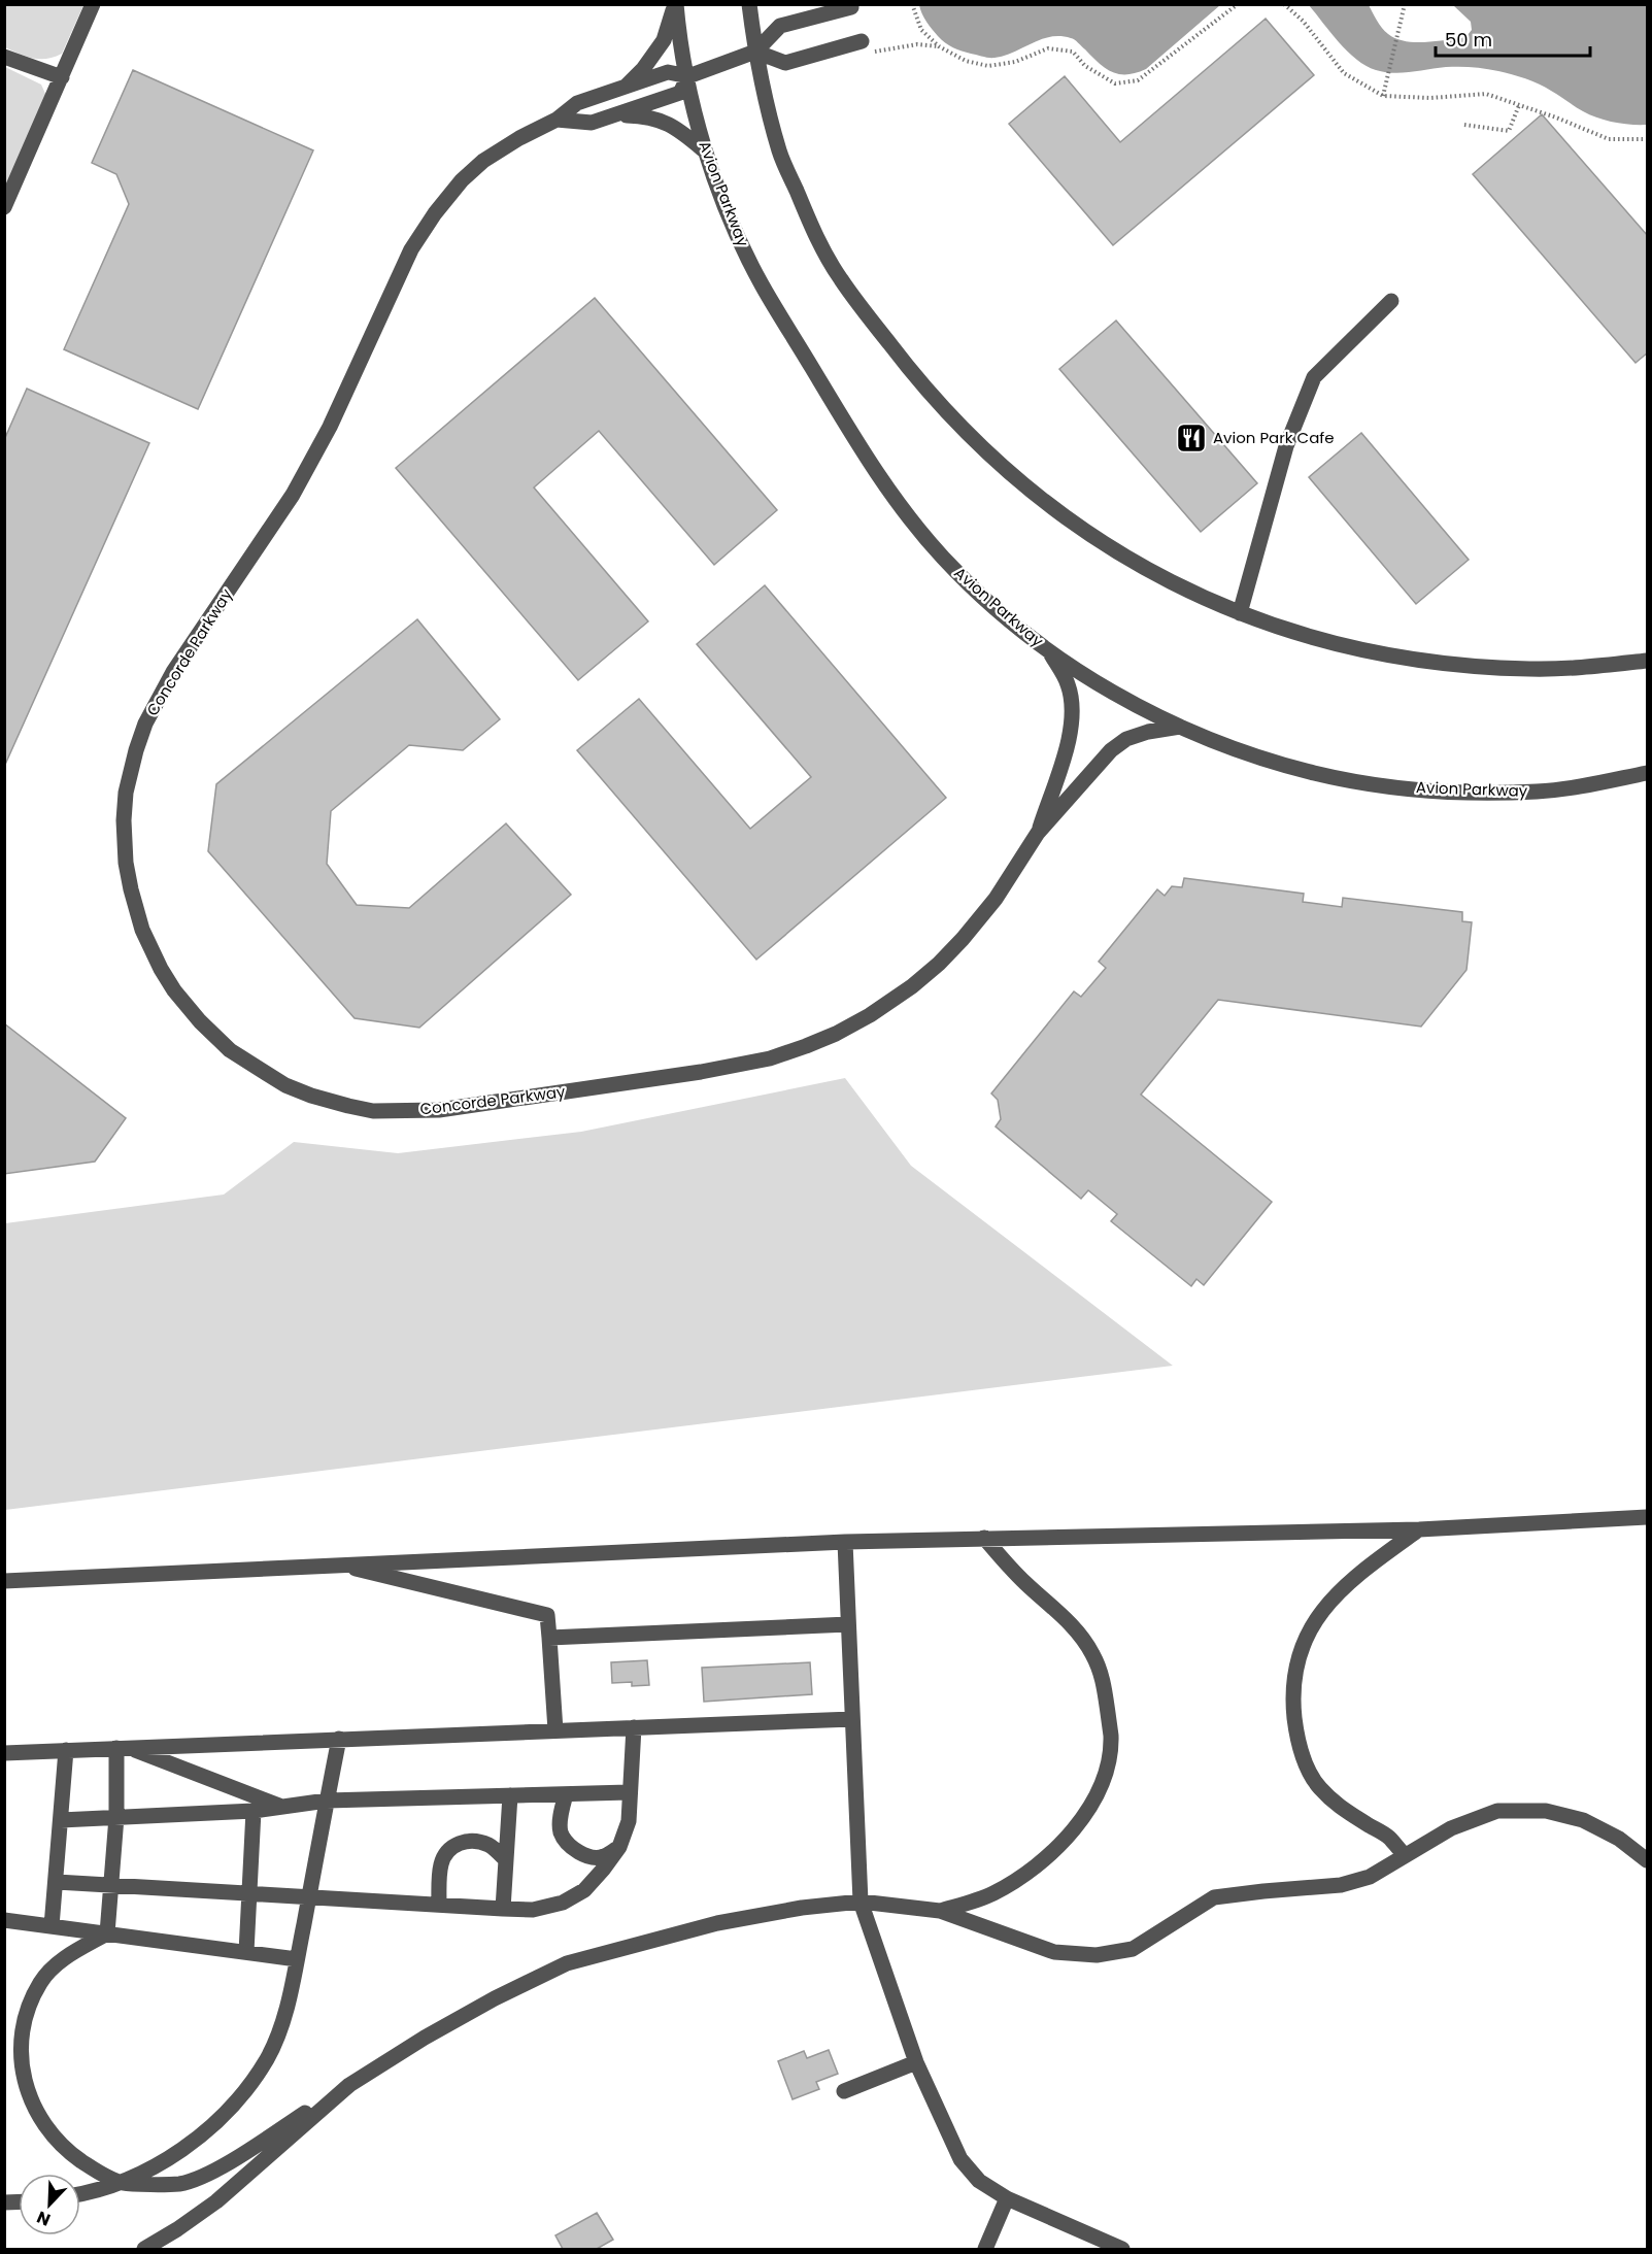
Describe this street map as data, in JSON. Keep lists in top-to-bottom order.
{
  "streets": {
    "street": ["Avion Parkway", "Concorde Parkway"]
  },
  "crossings": [
    ["Avion Parkway", "Concorde Parkway"]
  ],
  "places": {
    "restaurant": ["Avion Park Cafe"]
  },
  "scale_bar": "50 m",
  "north": "bottom left"
}
